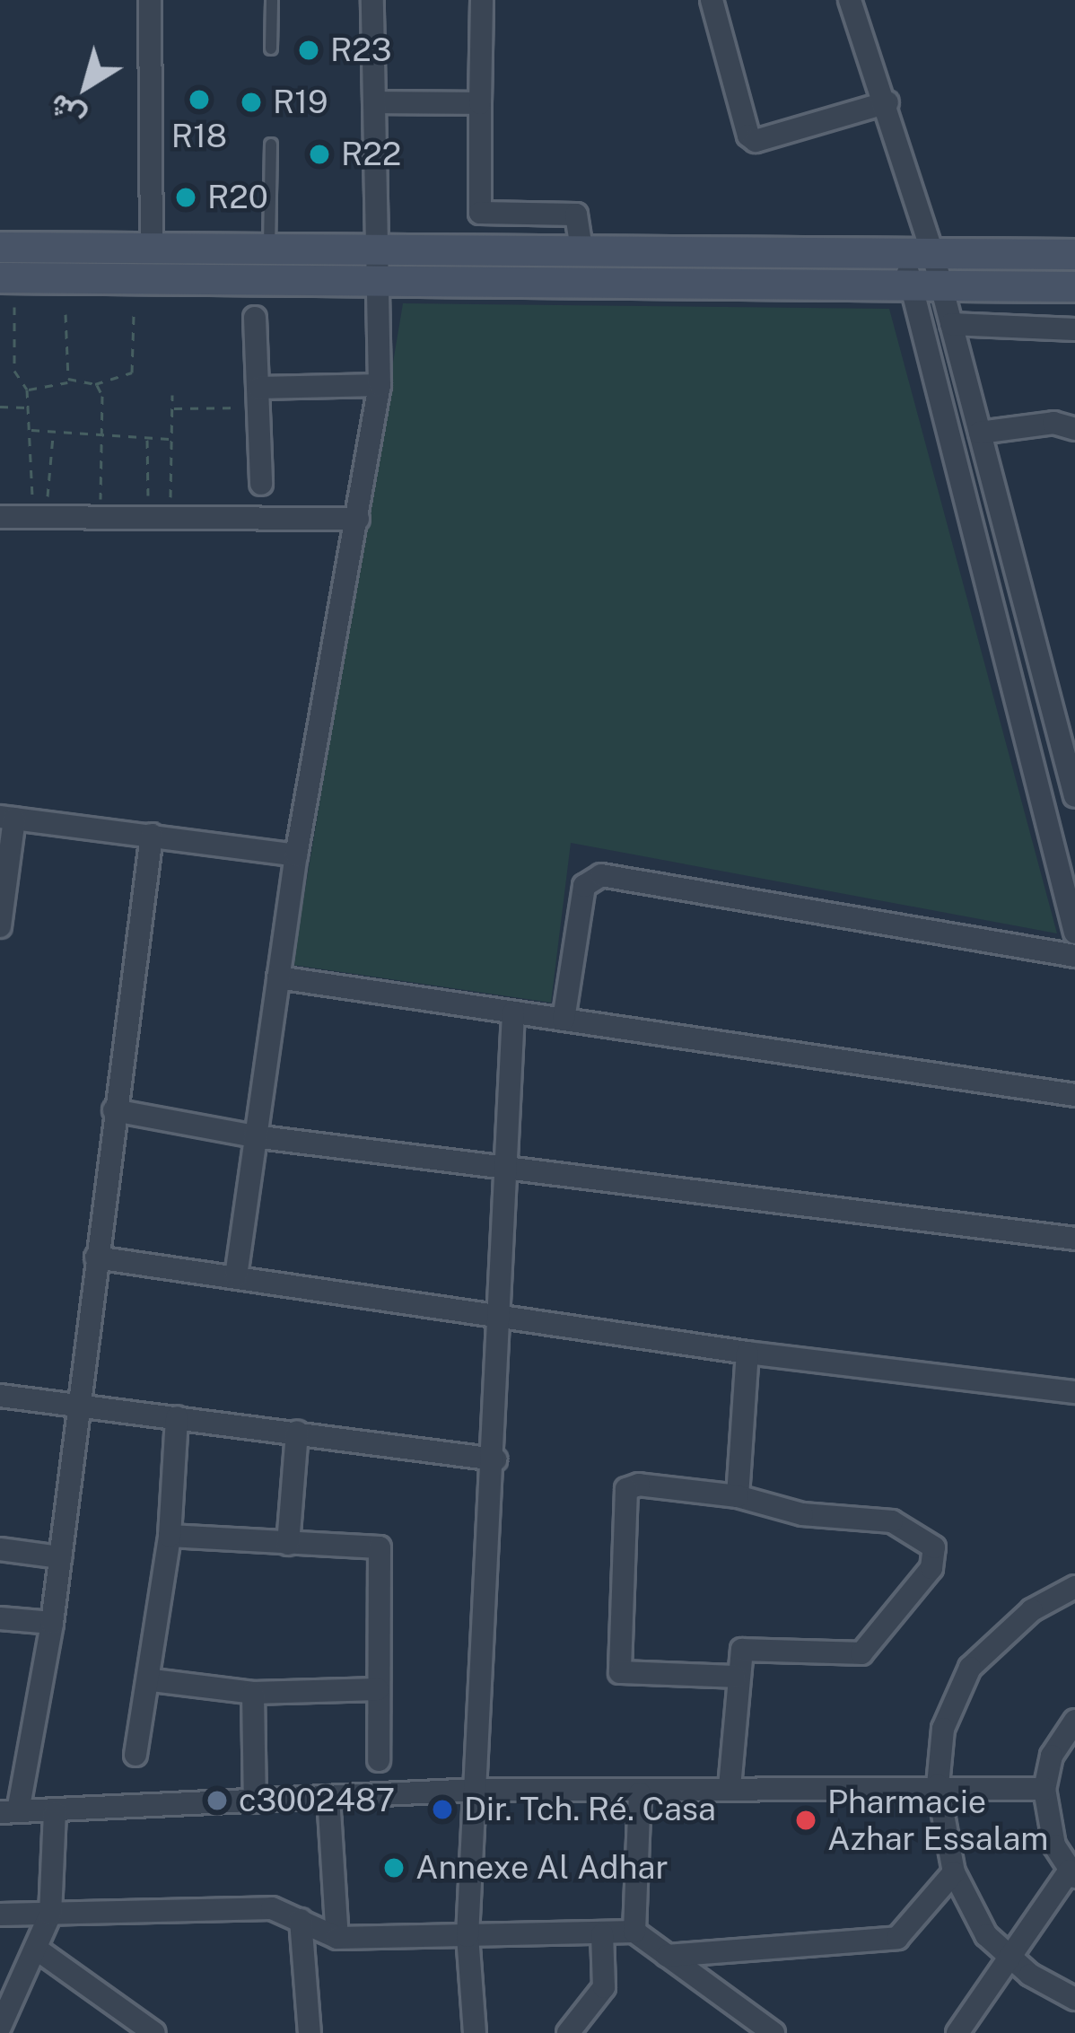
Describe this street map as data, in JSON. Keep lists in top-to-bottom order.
{
  "places": [
    "R23",
    "R18",
    "R19",
    "R22",
    "R20",
    "c3002487",
    "Dir. Tch. Ré. Casa",
    "Pharmacie Azhar Essalam",
    "Annexe Al Adhar"
  ],
  "north": "bottom left"
}
